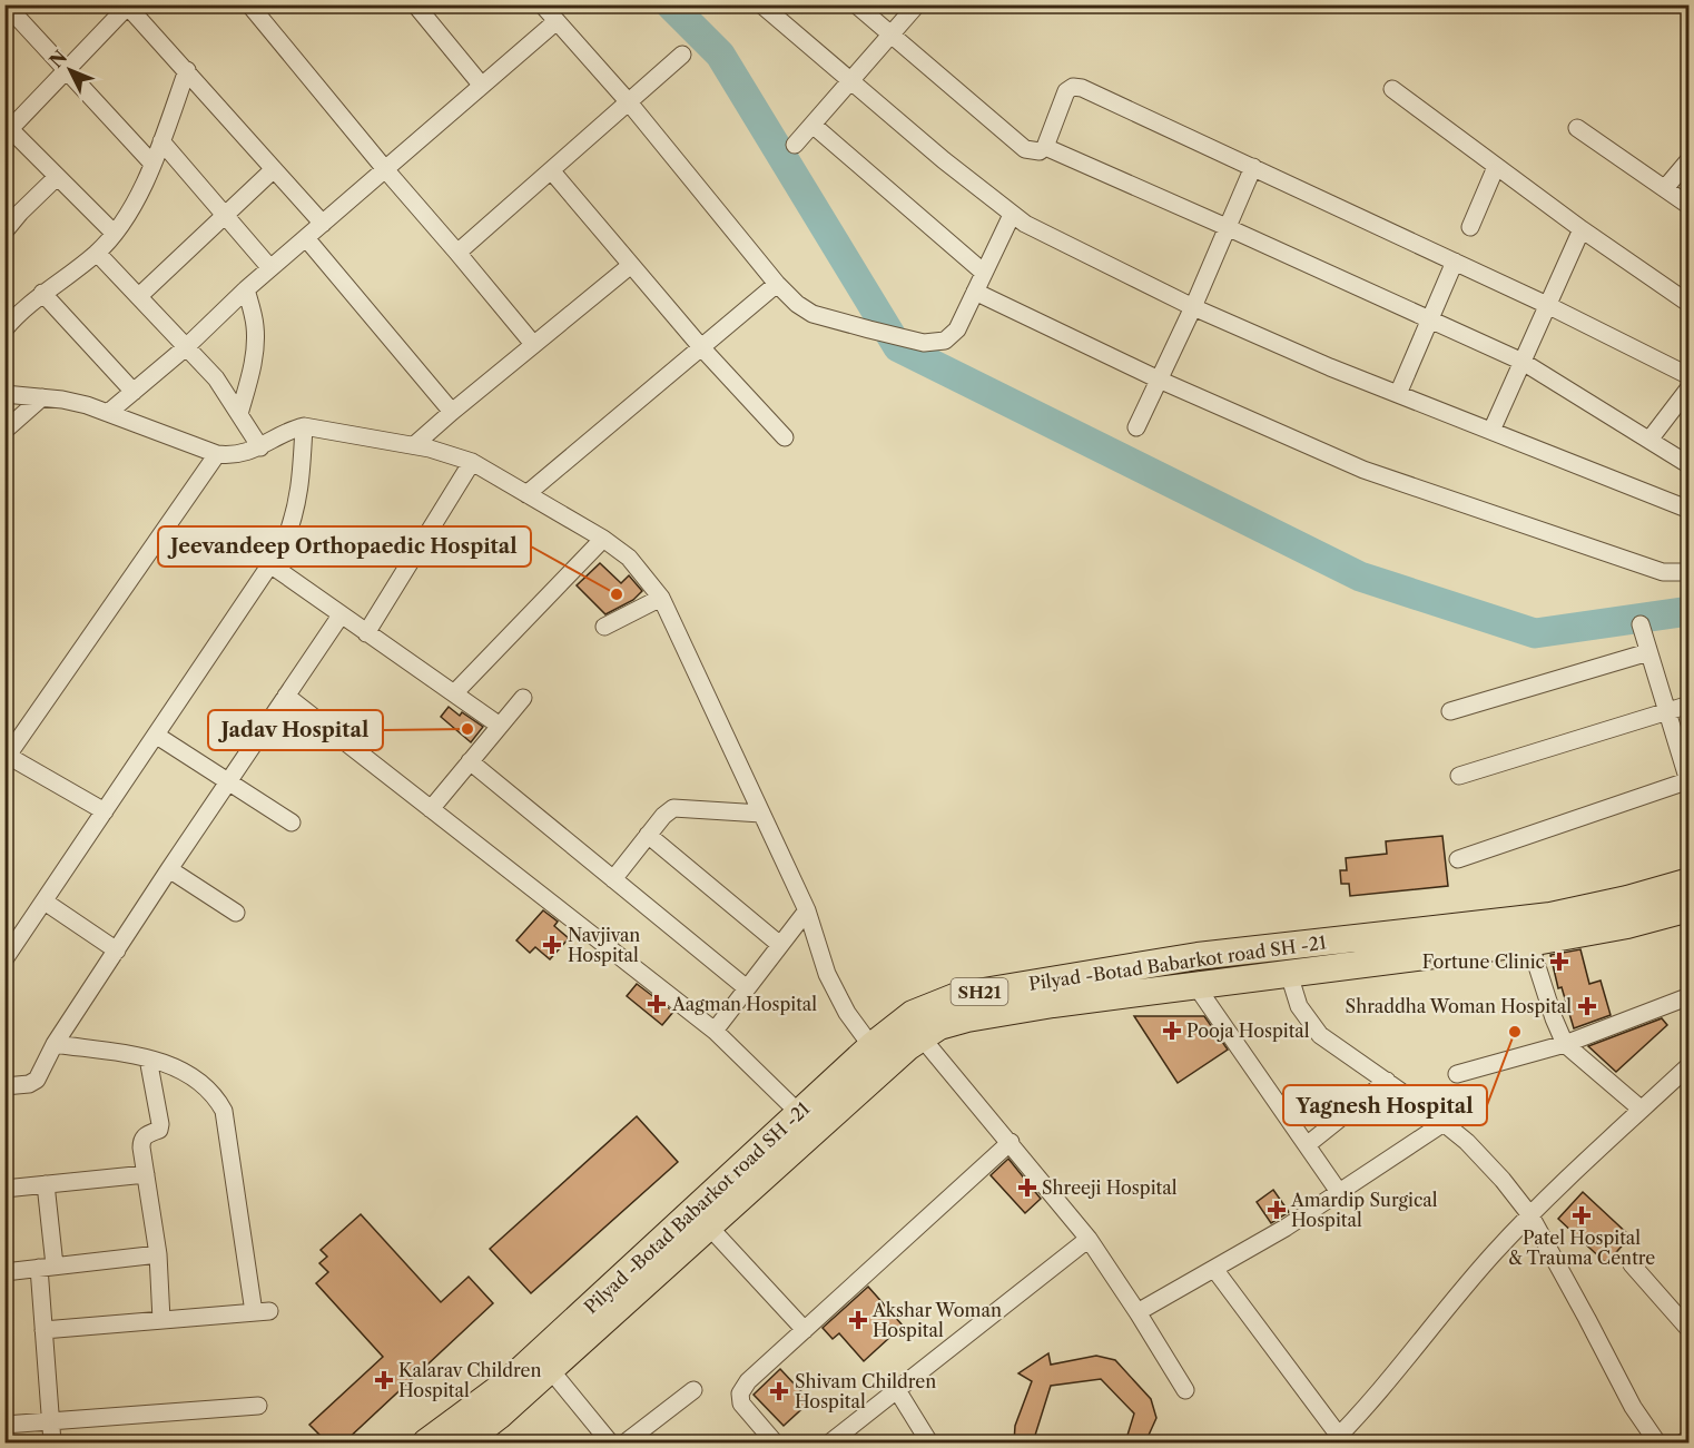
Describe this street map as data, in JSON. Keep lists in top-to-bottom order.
{
  "streets": {
    "main road": ["Pilyad -Botad Babarkot road SH -21", "SH21"]
  },
  "places": {
    "other": ["Jeevandeep Orthopaedic Hospital", "Jadav Hospital", "Yagnesh Hospital"],
    "health": [
      "Navjivan Hospital",
      "Fortune Clinic",
      "Aagman Hospital",
      "Shraddha Woman Hospital",
      "Pooja Hospital",
      "Shreeji Hospital",
      "Amardip Surgical Hospital",
      "Patel Hospital & Trauma Centre",
      "Akshar Woman Hospital",
      "Kalarav Children Hospital",
      "Shivam Children Hospital"
    ]
  },
  "north": "top left"
}
